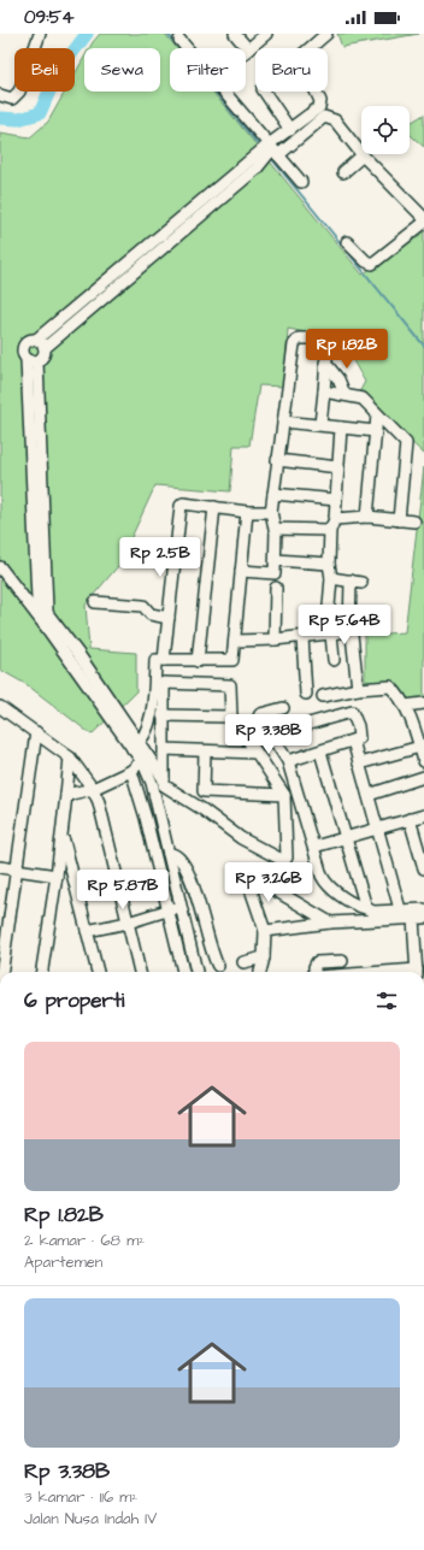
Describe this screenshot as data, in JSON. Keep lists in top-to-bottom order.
{
  "page": {
    "status": "09:54",
    "chip": [
      "Beli",
      "Sewa",
      "Filter",
      "Baru"
    ],
    "price": [
      "Rp 1.82B",
      "Rp 2.5B",
      "Rp 5.64B",
      "Rp 3.38B",
      "Rp 3.26B",
      "Rp 5.87B"
    ],
    "heading": "6 properti",
    "list": [
      {
        "name": "Rp 1.82B",
        "note": "2 kamar · 68 m² · Apartemen"
      },
      {
        "name": "Rp 3.38B",
        "note": "3 kamar · 116 m² · Jalan Nusa Indah IV"
      }
    ]
  }
}
